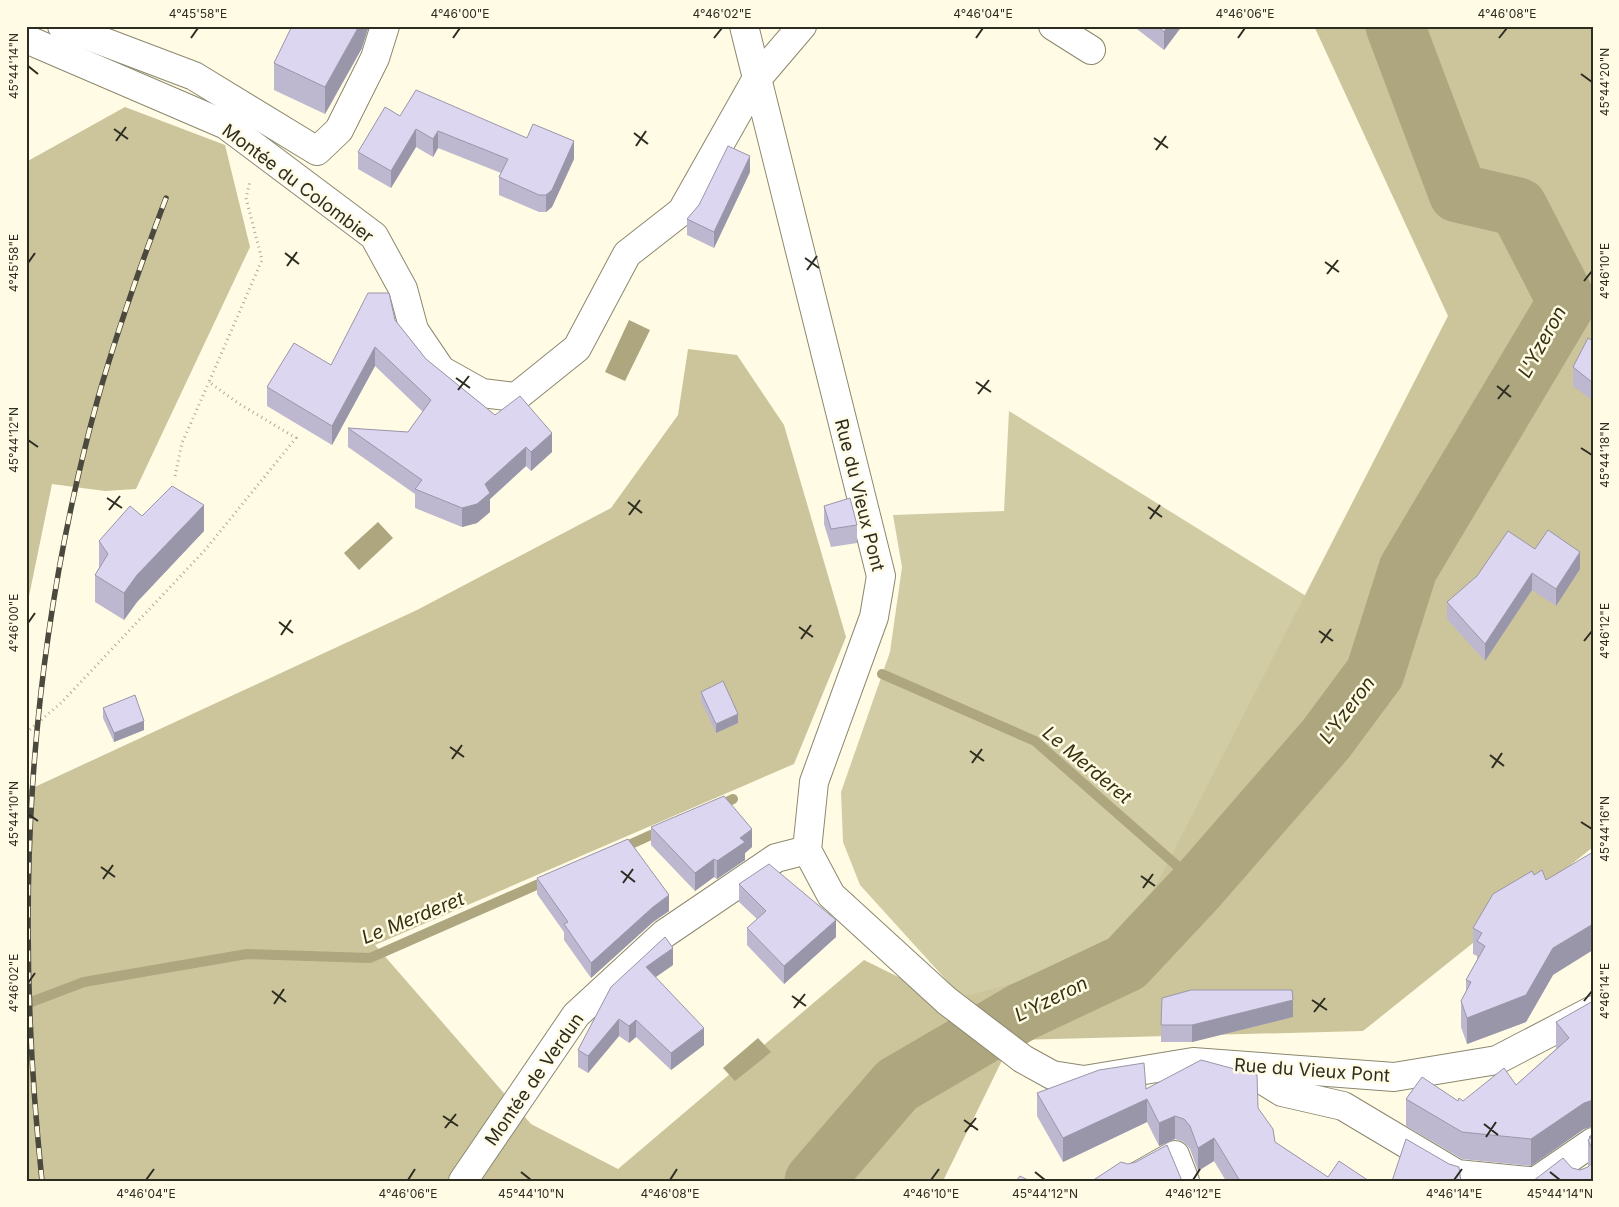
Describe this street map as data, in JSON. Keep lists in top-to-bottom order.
{
  "streets": {
    "street": ["Montée du Colombier", "Rue du Vieux Pont", "Montée de Verdun"]
  },
  "crossings": [
    ["Montée du Colombier", "Rue du Vieux Pont"],
    ["Rue du Vieux Pont", "Montée de Verdun"]
  ],
  "water": ["L'Yzeron", "Le Merderet"],
  "coordinates": [
    "4°45'58\"E",
    "4°46'00\"E",
    "4°46'02\"E",
    "4°46'04\"E",
    "4°46'06\"E",
    "4°46'08\"E",
    "45°44'14\"N",
    "45°44'20\"N",
    "4°46'10\"E",
    "45°44'12\"N",
    "45°44'18\"N",
    "4°46'12\"E",
    "45°44'10\"N",
    "45°44'16\"N",
    "4°46'14\"E"
  ]
}
